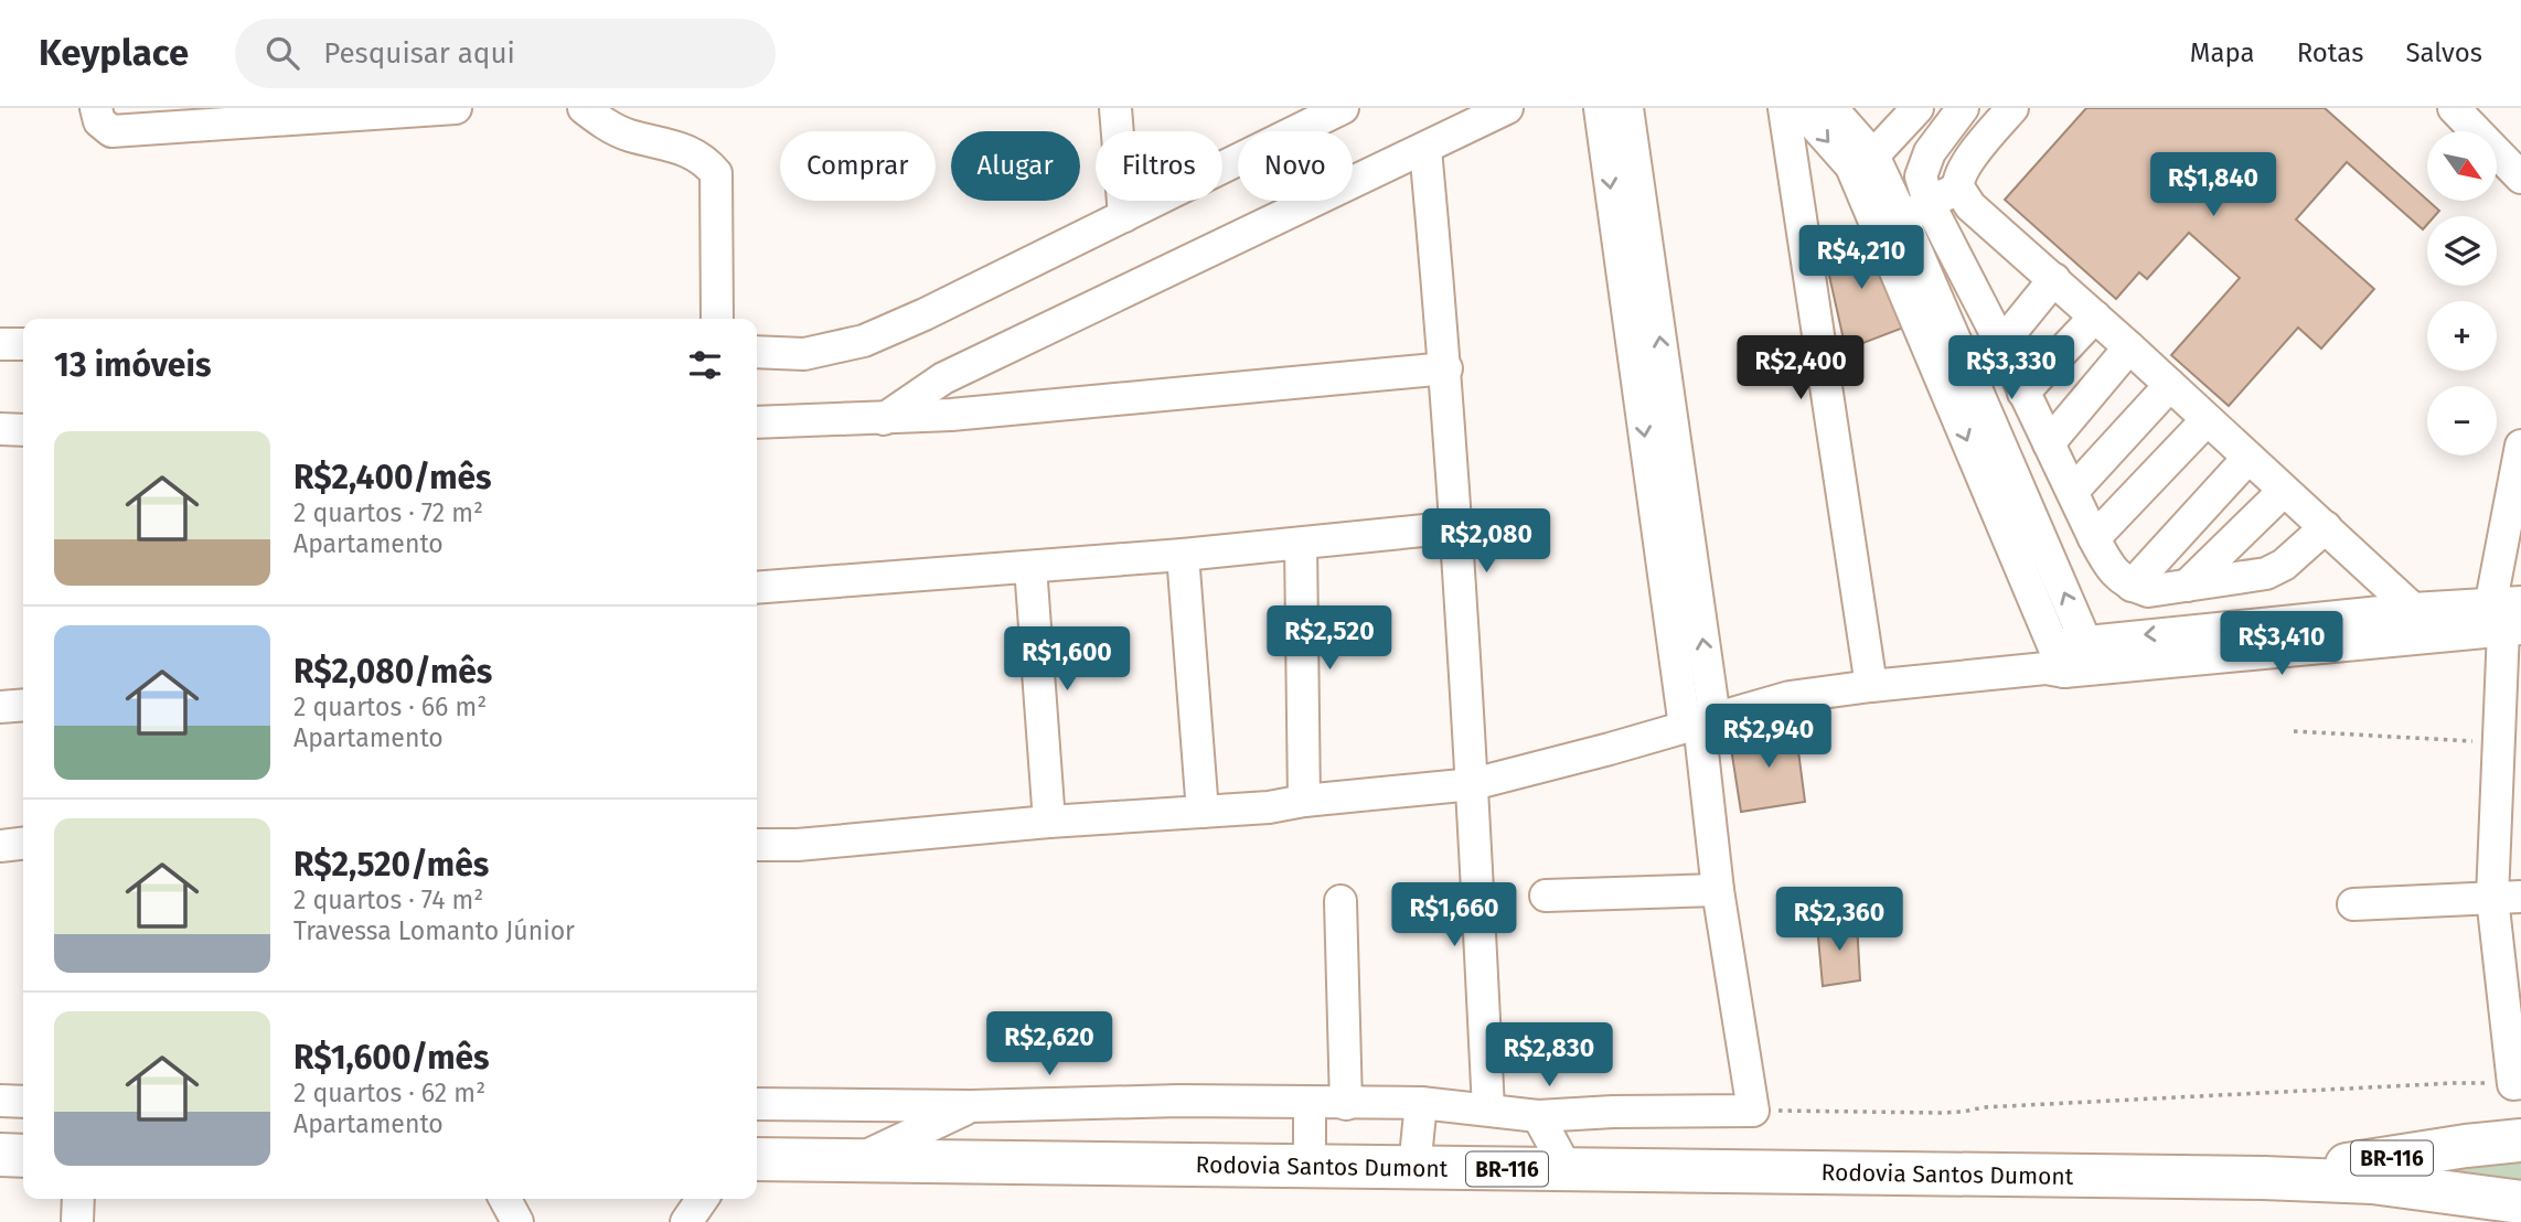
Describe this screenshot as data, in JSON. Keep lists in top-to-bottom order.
{
  "streets": {
    "highway": ["BR-116", "Rodovia Santos Dumont"]
  },
  "north": "bottom right",
  "page": {
    "header": "Keyplace",
    "search": "Pesquisar aqui",
    "nav": ["Mapa", "Rotas", "Salvos"],
    "map_buttons": ["+", "−"],
    "chip": [
      "Comprar",
      "Alugar",
      "Filtros",
      "Novo"
    ],
    "price": [
      "R$1,840",
      "R$4,210",
      "R$2,400",
      "R$3,330",
      "R$2,080",
      "R$2,520",
      "R$3,410",
      "R$1,600",
      "R$2,940",
      "R$1,660",
      "R$2,360",
      "R$2,620",
      "R$2,830"
    ],
    "heading": "13 imóveis",
    "list": [
      {
        "name": "R$2,400/mês",
        "note": "2 quartos · 72 m² · Apartamento"
      },
      {
        "name": "R$2,080/mês",
        "note": "2 quartos · 66 m² · Apartamento"
      },
      {
        "name": "R$2,520/mês",
        "note": "2 quartos · 74 m² · Travessa Lomanto Júnior"
      },
      {
        "name": "R$1,600/mês",
        "note": "2 quartos · 62 m² · Apartamento"
      }
    ]
  }
}
